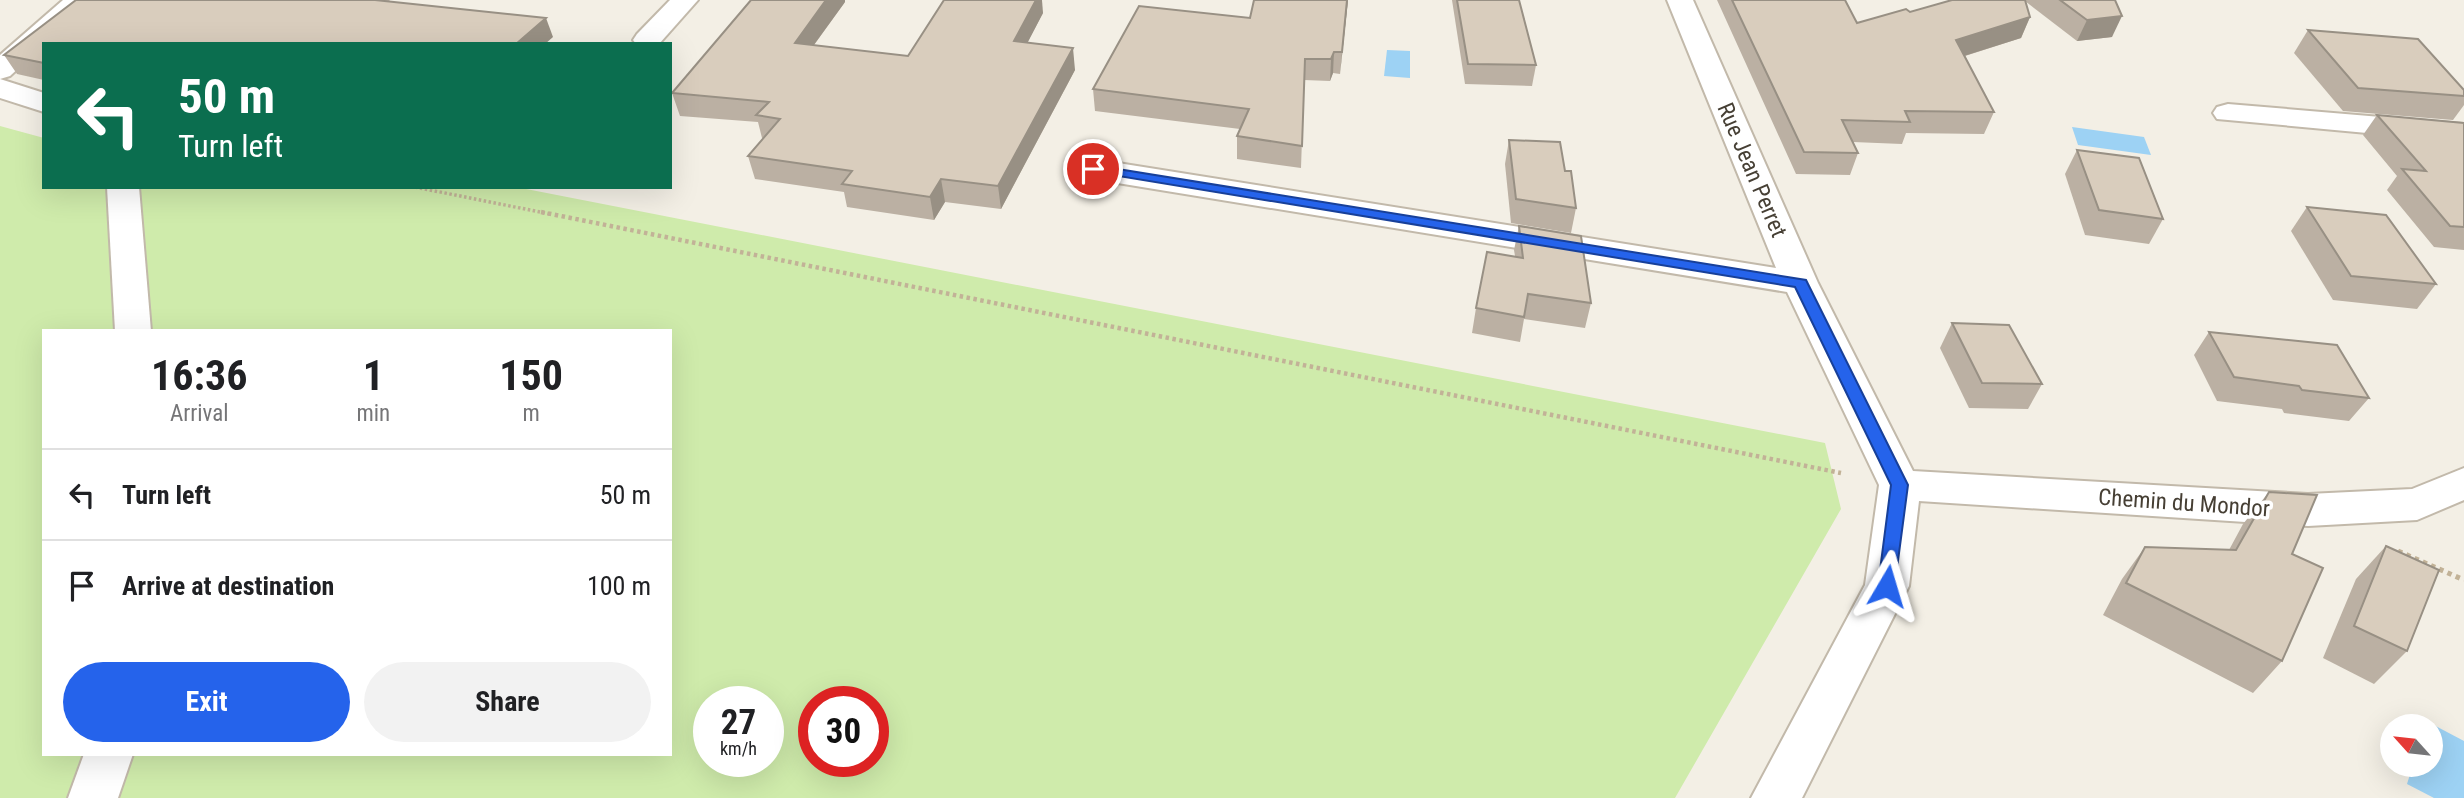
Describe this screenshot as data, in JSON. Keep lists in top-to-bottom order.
{
  "streets": {
    "street": ["Rue Jean Perret", "Chemin du Mondor"]
  },
  "crossings": [
    ["Rue Jean Perret", "Chemin du Mondor"]
  ],
  "north": "top left",
  "page": {
    "turn": ["50 m", "Turn left"],
    "eta": [
      "16:36",
      "Arrival",
      "1",
      "min",
      "150",
      "m"
    ],
    "list": [
      {
        "name": "Turn left",
        "value": "50 m"
      },
      {
        "name": "Arrive at destination",
        "value": "100 m"
      }
    ],
    "buttons": ["Exit", "Share"],
    "speed": "27 km/h",
    "limit": "30"
  }
}
